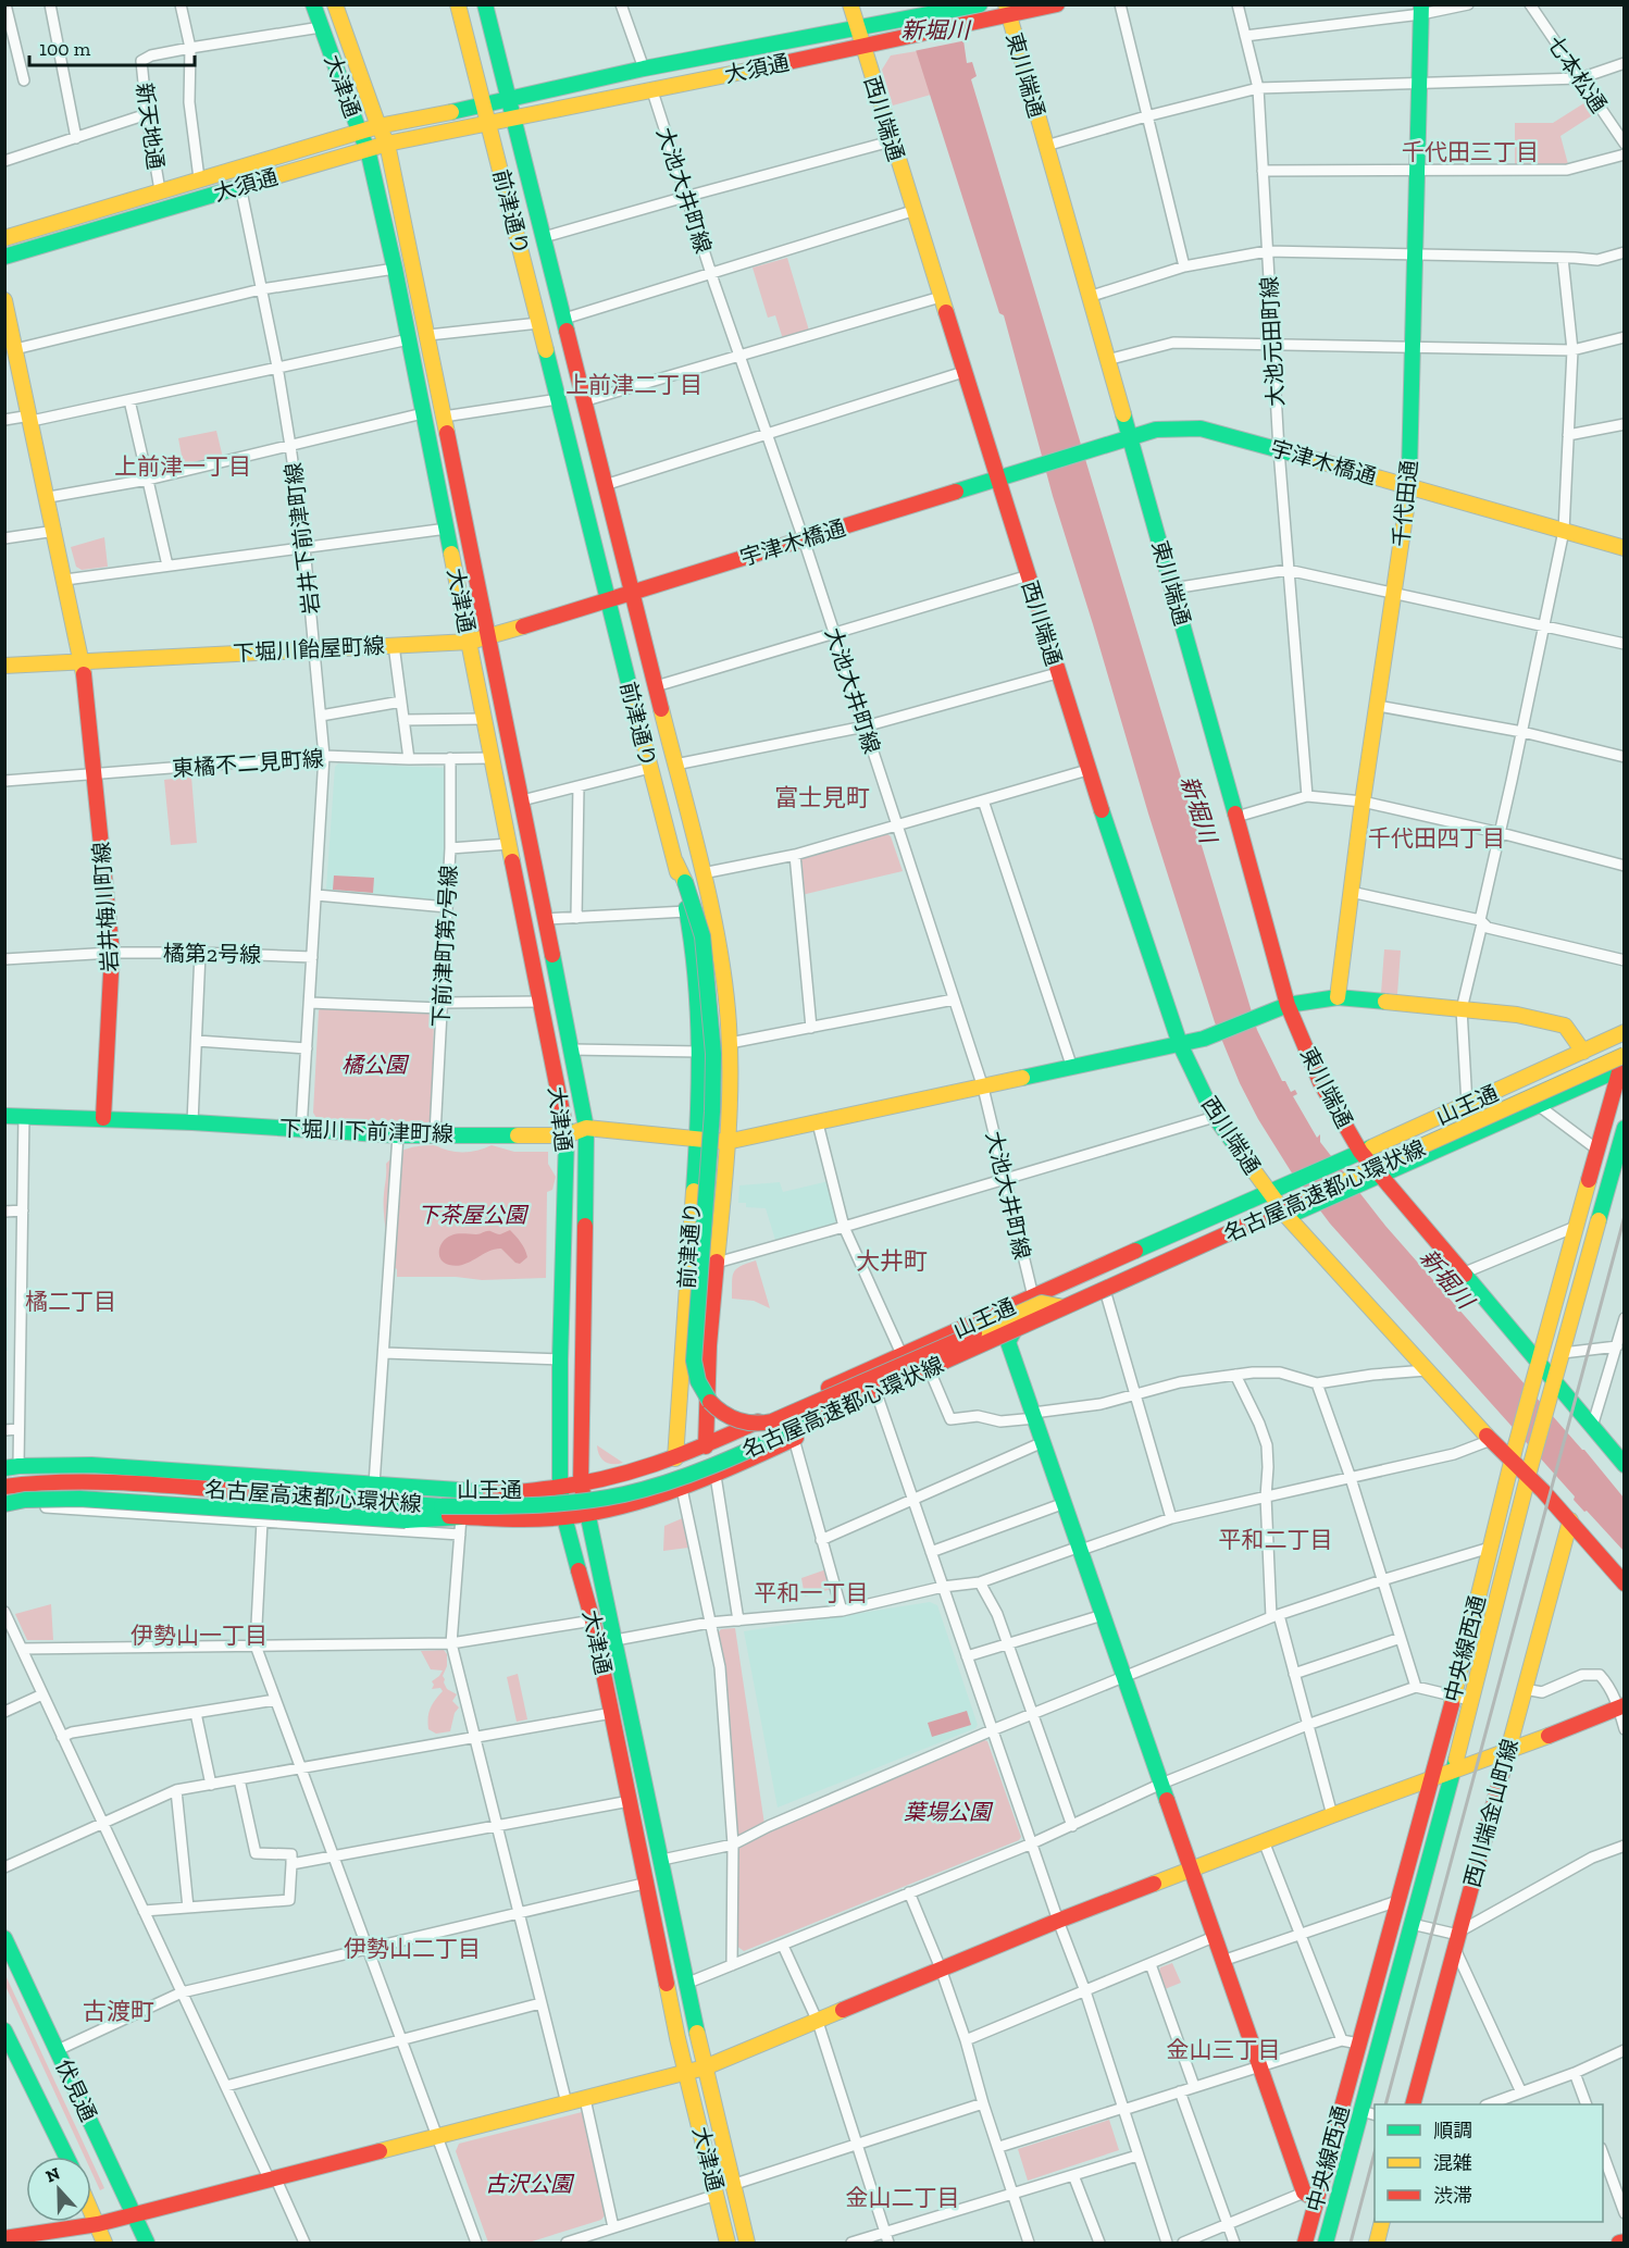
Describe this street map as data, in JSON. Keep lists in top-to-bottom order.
{
  "streets": {
    "main road": [
      "大須通",
      "東川端通",
      "大津通",
      "西川端通",
      "前津通り",
      "宇津木橋通",
      "千代田通",
      "下堀川飴屋町線",
      "岩井梅川町線",
      "山王通",
      "下堀川下前津町線",
      "名古屋高速都心環状線",
      "中央線西通",
      "西川端金山町線",
      "伏見通"
    ],
    "street": [
      "七本松通",
      "新天地通",
      "大池大井町線",
      "大池元田町線",
      "岩井下前津町線",
      "東橘不二見町線",
      "下前津町第7号線",
      "橘第2号線"
    ]
  },
  "crossings": [
    ["大須通", "東川端通"],
    ["大須通", "大津通"],
    ["大須通", "西川端通"],
    ["大須通", "新天地通"],
    ["大須通", "大池大井町線"],
    ["大須通", "前津通り"],
    ["大須通", "岩井下前津町線"],
    ["東川端通", "宇津木橋通"],
    ["東川端通", "山王通"],
    ["東川端通", "中央線西通"],
    ["大津通", "下堀川飴屋町線"],
    ["大津通", "東橘不二見町線"],
    ["大津通", "山王通"],
    ["大津通", "下堀川下前津町線"],
    ["西川端通", "宇津木橋通"],
    ["西川端通", "山王通"],
    ["西川端通", "中央線西通"],
    ["西川端通", "西川端金山町線"],
    ["大池大井町線", "宇津木橋通"],
    ["大池大井町線", "山王通"],
    ["前津通り", "宇津木橋通"],
    ["前津通り", "下堀川飴屋町線"],
    ["前津通り", "山王通"],
    ["前津通り", "下堀川下前津町線"],
    ["大池元田町線", "宇津木橋通"],
    ["宇津木橋通", "千代田通"],
    ["宇津木橋通", "下堀川飴屋町線"],
    ["岩井下前津町線", "下堀川飴屋町線"],
    ["岩井下前津町線", "東橘不二見町線"],
    ["岩井下前津町線", "橘第2号線"],
    ["岩井下前津町線", "下堀川下前津町線"],
    ["下堀川飴屋町線", "岩井梅川町線"],
    ["東橘不二見町線", "岩井梅川町線"],
    ["東橘不二見町線", "下前津町第7号線"],
    ["岩井梅川町線", "橘第2号線"],
    ["岩井梅川町線", "下堀川下前津町線"],
    ["下前津町第7号線", "下堀川下前津町線"],
    ["山王通", "名古屋高速都心環状線"],
    ["山王通", "中央線西通"],
    ["名古屋高速都心環状線", "中央線西通"]
  ],
  "districts": [
    "千代田三丁目",
    "上前津二丁目",
    "上前津一丁目",
    "富士見町",
    "千代田四丁目",
    "大井町",
    "橘二丁目",
    "平和二丁目",
    "平和一丁目",
    "伊勢山一丁目",
    "伊勢山二丁目",
    "古渡町",
    "金山三丁目",
    "金山二丁目"
  ],
  "water": ["新堀川"],
  "parks": [
    "橘公園",
    "下茶屋公園",
    "葉場公園",
    "古沢公園"
  ],
  "legend": ["順調", "混雑", "渋滞"],
  "scale_bar": "100 m",
  "north": "top"
}
